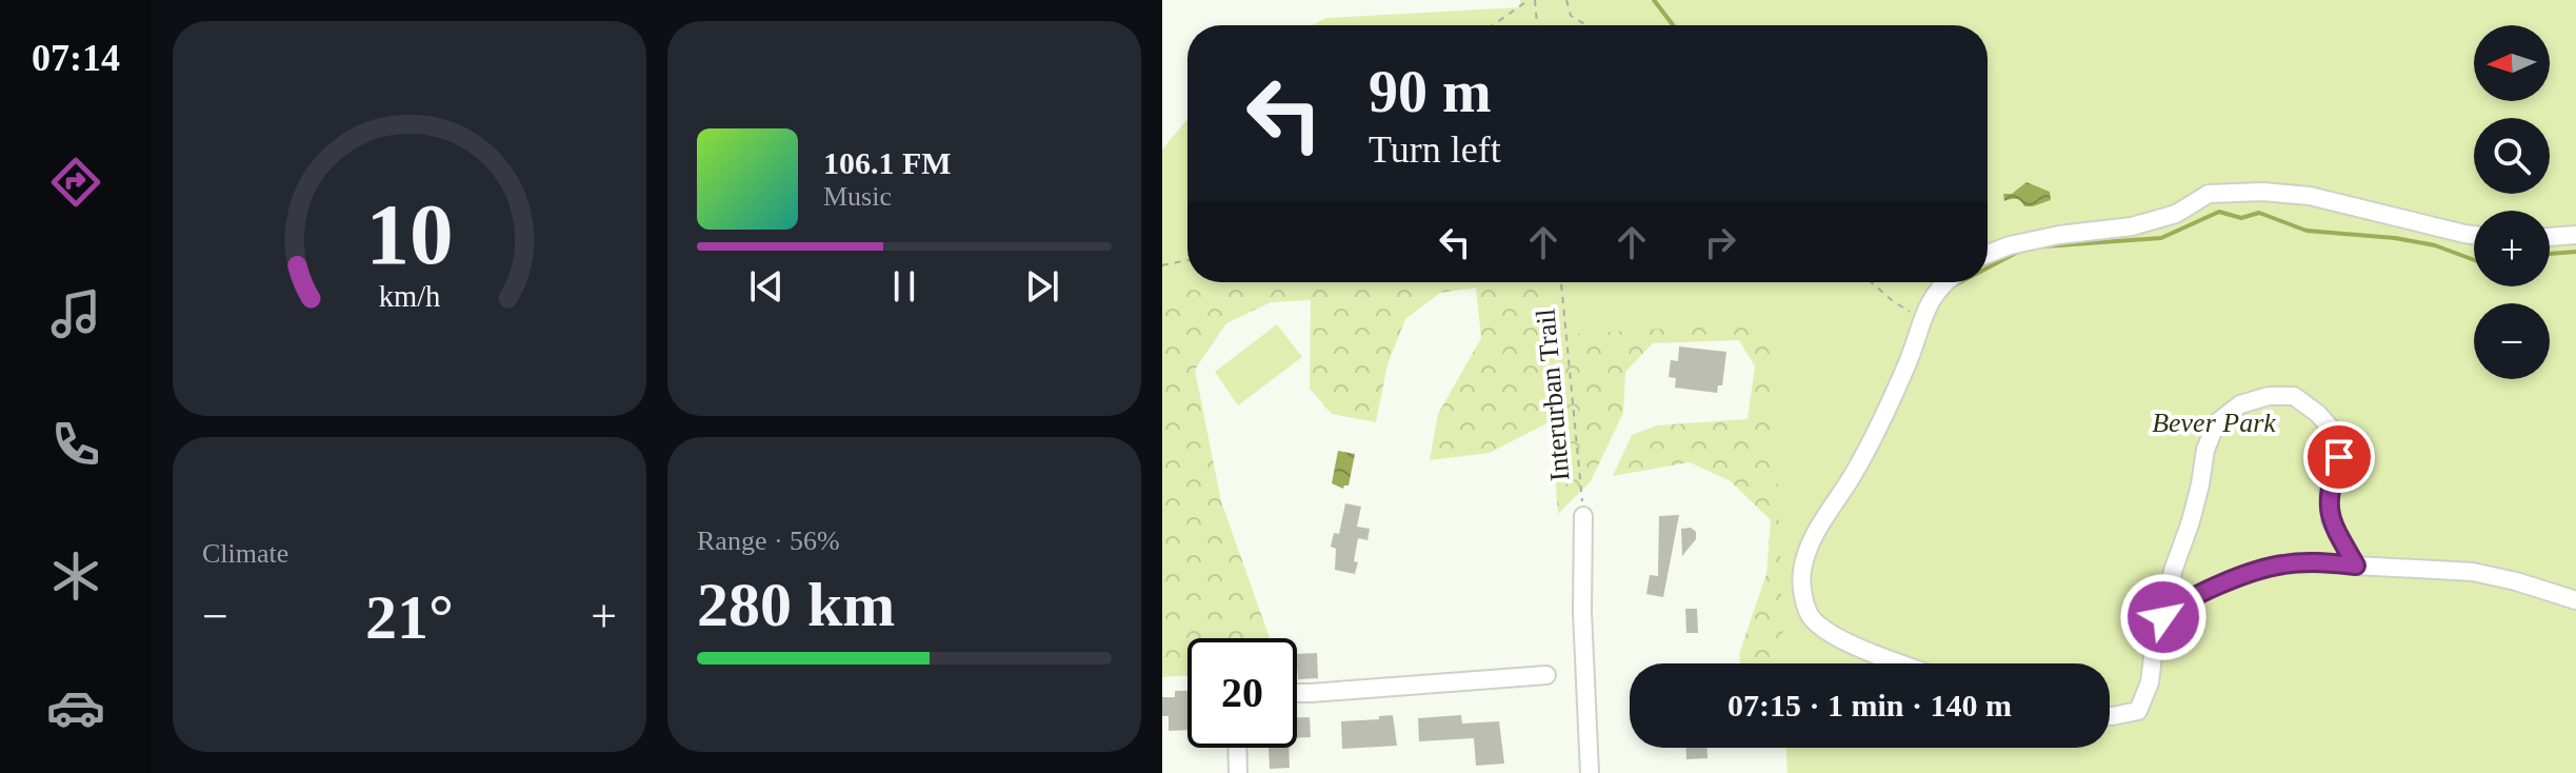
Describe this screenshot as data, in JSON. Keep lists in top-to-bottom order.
{
  "streets": {
    "path": ["Interurban Trail"]
  },
  "parks": ["Bever Park"],
  "north": "left",
  "page": {
    "tabs": "07:14",
    "map_buttons": ["+", "−"],
    "turn": ["90 m", "Turn left"],
    "song": ["106.1 FM", "Music"],
    "tile": [
      "Climate",
      ["Range · 56%", "280 km"]
    ],
    "heat": ["−", "21°", "+"],
    "limit": "20",
    "trip": "07:15 · 1 min · 140 m",
    "gauge": ["10", "km/h"]
  }
}
